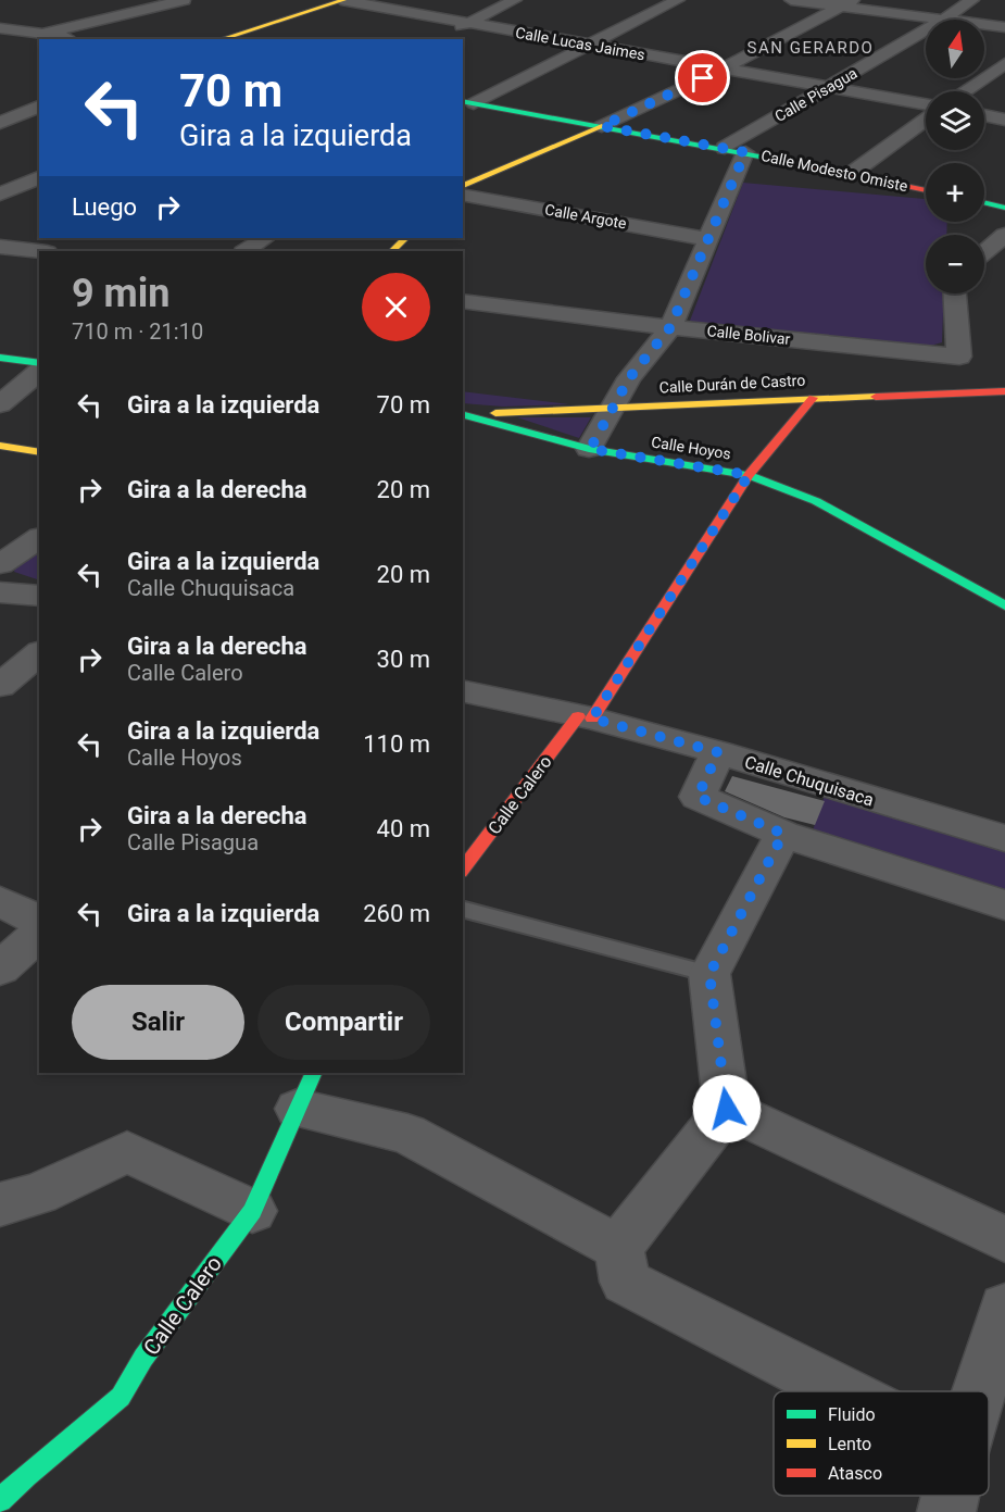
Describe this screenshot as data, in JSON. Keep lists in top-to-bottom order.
{
  "streets": {
    "main road": [
      "Calle Modesto Omiste",
      "Calle Durán de Castro",
      "Calle Hoyos",
      "Calle Calero"
    ],
    "street": [
      "Calle Lucas Jaimes",
      "Calle Pisagua",
      "Calle Argote",
      "Calle Bolivar",
      "Calle Chuquisaca"
    ]
  },
  "crossings": [
    ["Calle Lucas Jaimes", "Calle Pisagua"],
    ["Calle Pisagua", "Calle Modesto Omiste"],
    ["Calle Durán de Castro", "Calle Calero"],
    ["Calle Hoyos", "Calle Calero"],
    ["Calle Chuquisaca", "Calle Calero"]
  ],
  "districts": ["SAN GERARDO"],
  "legend": ["Fluido", "Lento", "Atasco"],
  "north": "top",
  "page": {
    "map_buttons": ["+", "−"],
    "turn": ["70 m", "Gira a la izquierda"],
    "then": "Luego",
    "heading": ["9 min", "710 m · 21:10"],
    "list": [
      {
        "name": "Gira a la izquierda",
        "value": "70 m"
      },
      {
        "name": "Gira a la derecha",
        "value": "20 m"
      },
      {
        "name": "Gira a la izquierda",
        "note": "Calle Chuquisaca",
        "value": "20 m"
      },
      {
        "name": "Gira a la derecha",
        "note": "Calle Calero",
        "value": "30 m"
      },
      {
        "name": "Gira a la izquierda",
        "note": "Calle Hoyos",
        "value": "110 m"
      },
      {
        "name": "Gira a la derecha",
        "note": "Calle Pisagua",
        "value": "40 m"
      },
      {
        "name": "Gira a la izquierda",
        "value": "260 m"
      }
    ],
    "buttons": ["Salir", "Compartir"]
  }
}
